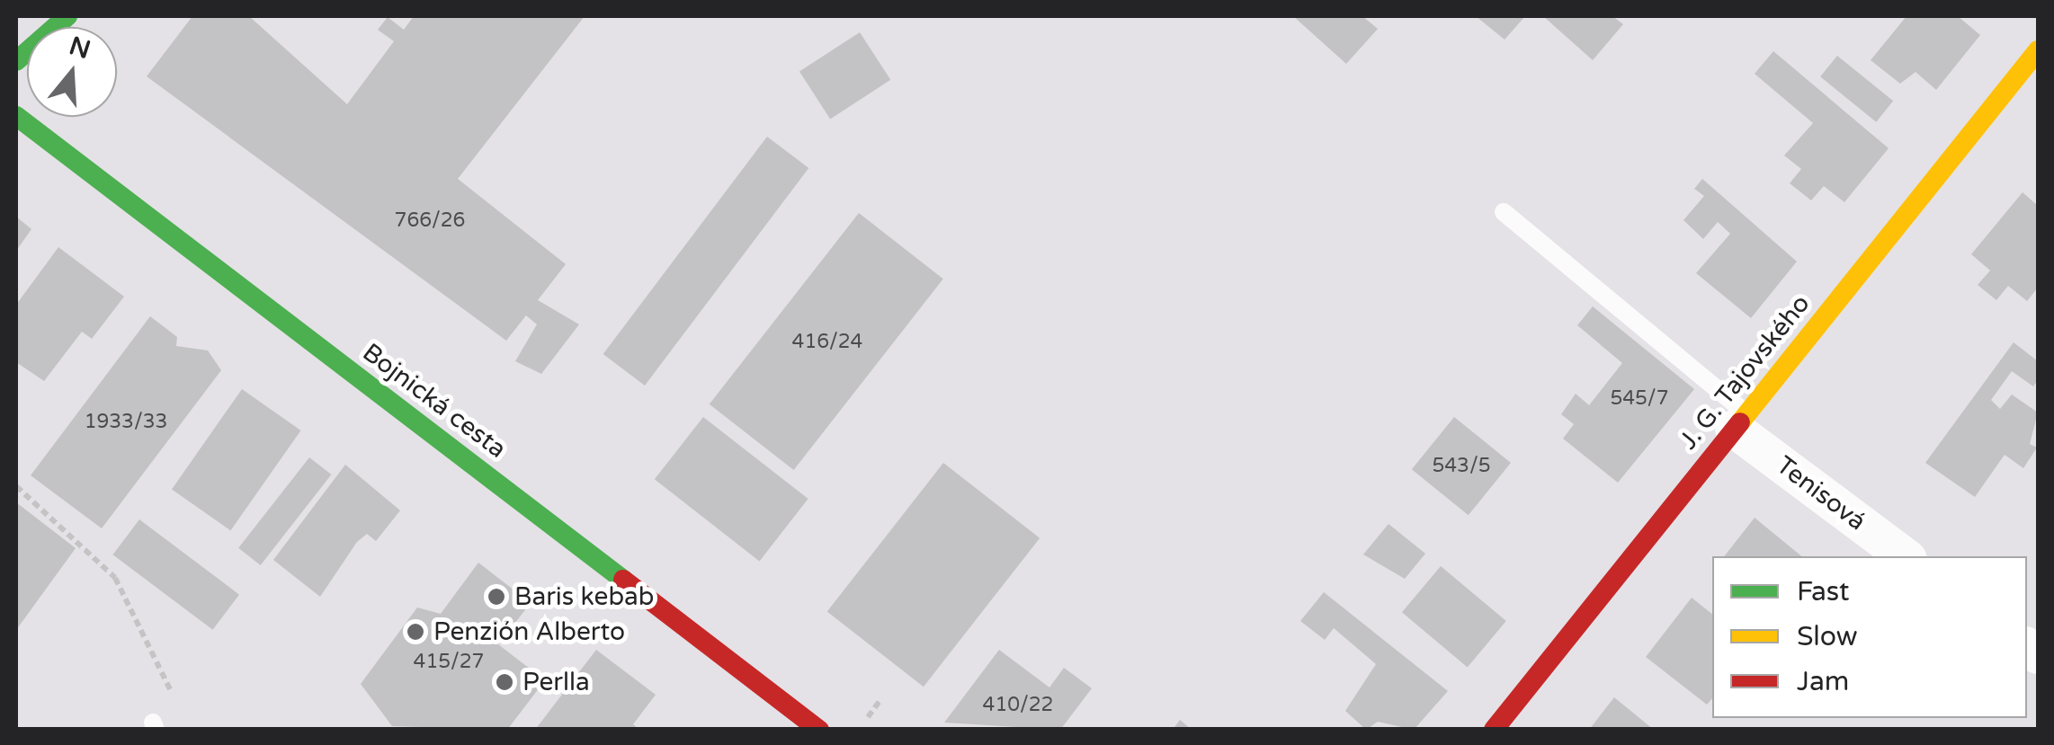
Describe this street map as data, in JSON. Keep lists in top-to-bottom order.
{
  "streets": {
    "street": ["J. G. Tajovského", "Bojnická cesta", "Tenisová"]
  },
  "crossings": [
    ["J. G. Tajovského", "Tenisová"]
  ],
  "places": ["Baris kebab", "Penzión Alberto", "Perlla"],
  "house_numbers": [
    "766/26",
    "416/24",
    "545/7",
    "1933/33",
    "543/5",
    "415/27",
    "410/22"
  ],
  "legend": ["Fast", "Slow", "Jam"],
  "north": "top"
}
